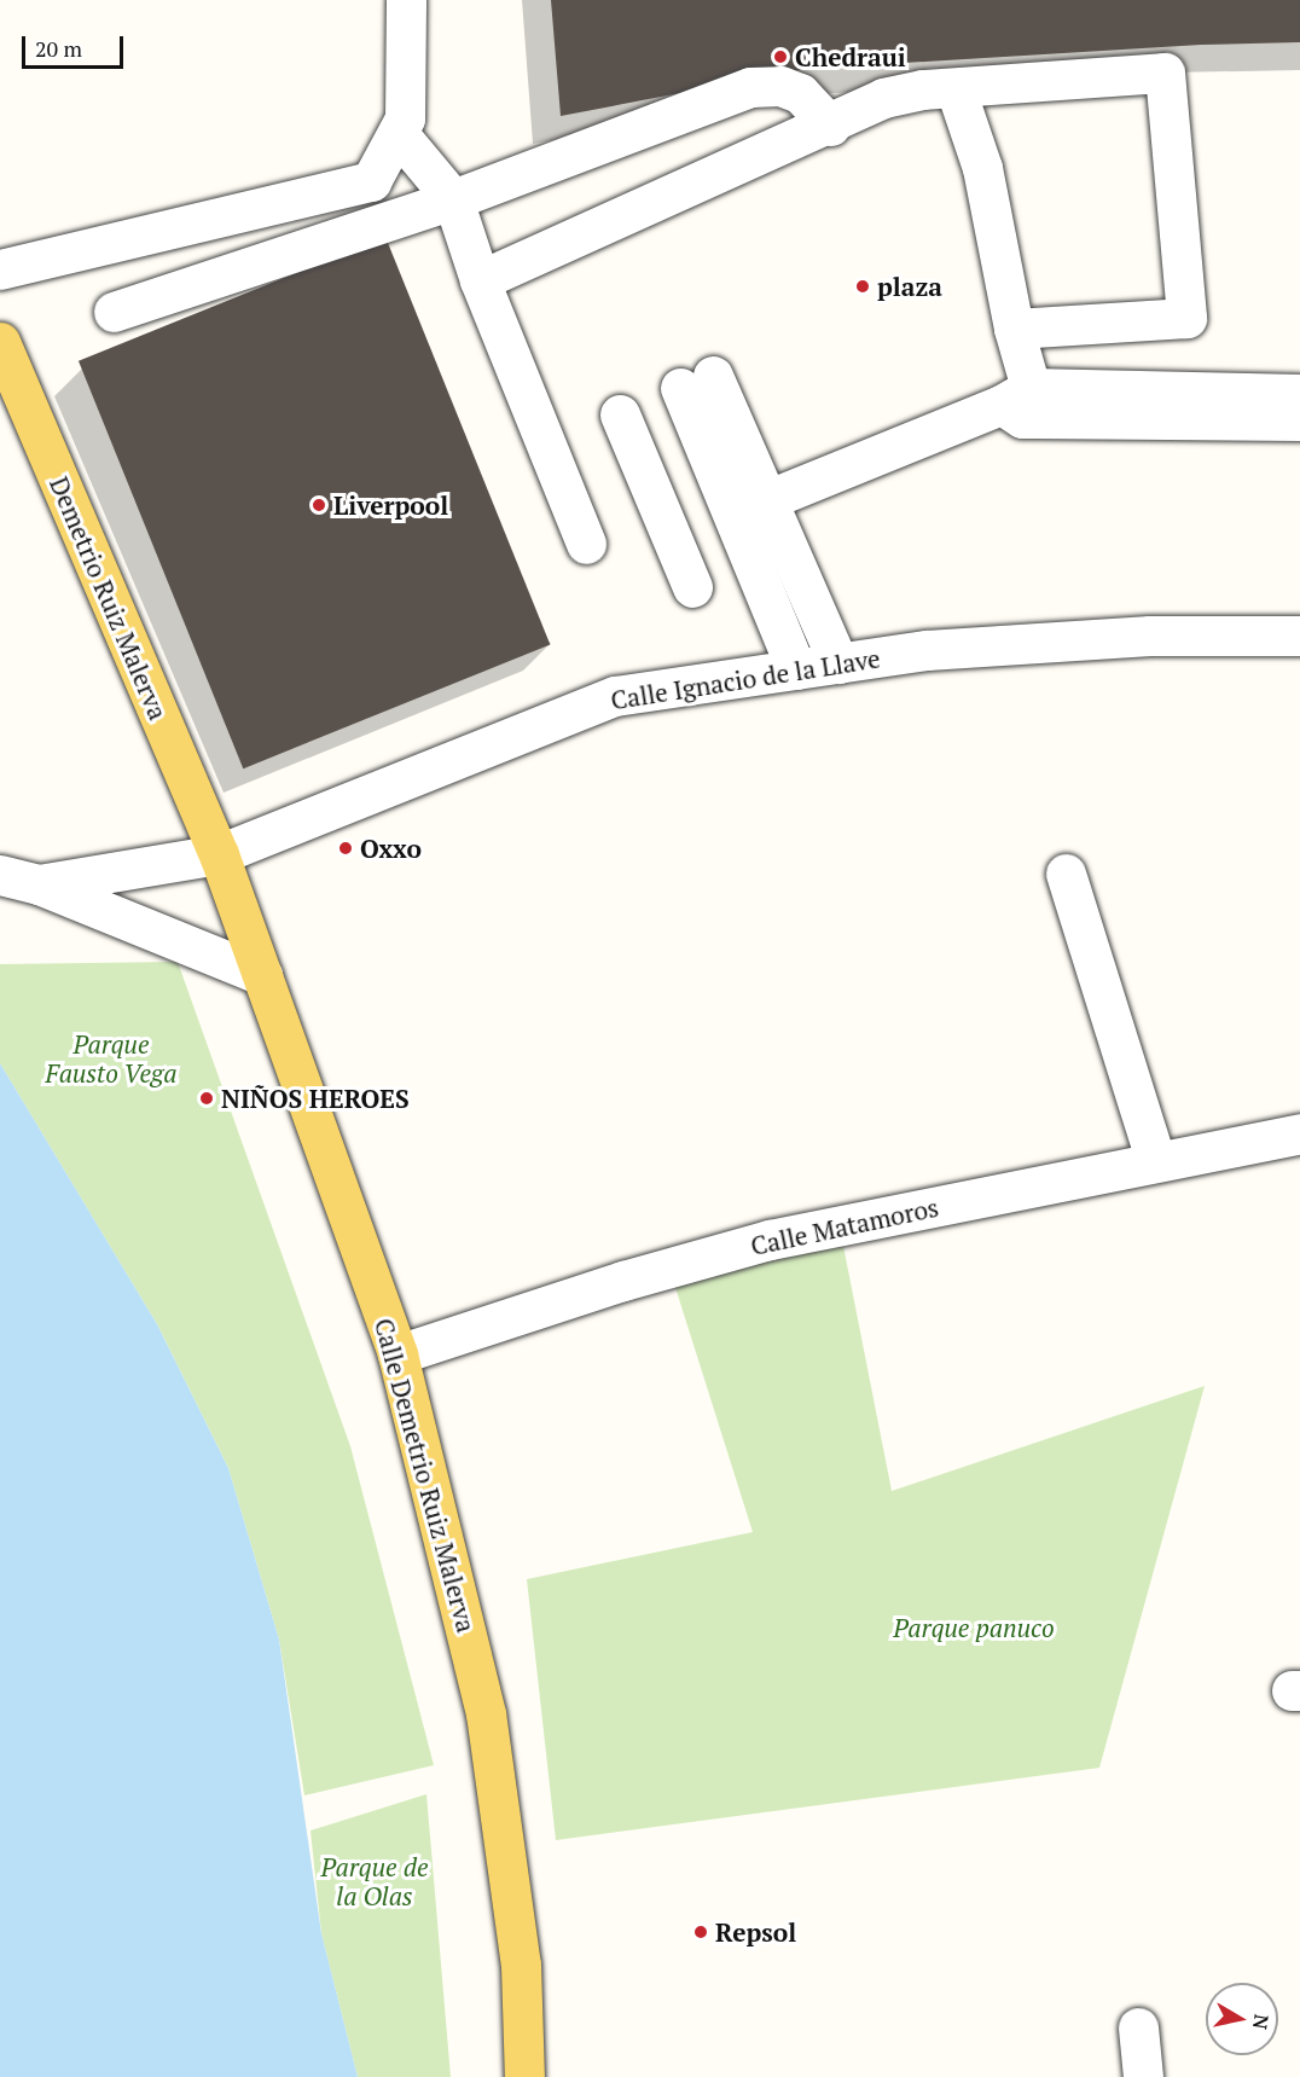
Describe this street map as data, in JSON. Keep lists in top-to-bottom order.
{
  "streets": {
    "main road": ["Demetrio Ruiz Malerva", "Calle Demetrio Ruiz Malerva"],
    "street": ["Calle Ignacio de la Llave", "Calle Matamoros"]
  },
  "crossings": [
    ["Demetrio Ruiz Malerva", "Calle Ignacio de la Llave"],
    ["Demetrio Ruiz Malerva", "Calle Demetrio Ruiz Malerva"],
    ["Calle Ignacio de la Llave", "Calle Demetrio Ruiz Malerva"],
    ["Calle Matamoros", "Calle Demetrio Ruiz Malerva"]
  ],
  "parks": ["Parque Fausto Vega", "Parque panuco", "Parque de la Olas"],
  "places": [
    "Chedraui",
    "plaza",
    "Liverpool",
    "Oxxo",
    "NIÑOS HEROES",
    "Repsol"
  ],
  "scale_bar": "20 m",
  "north": "right"
}
